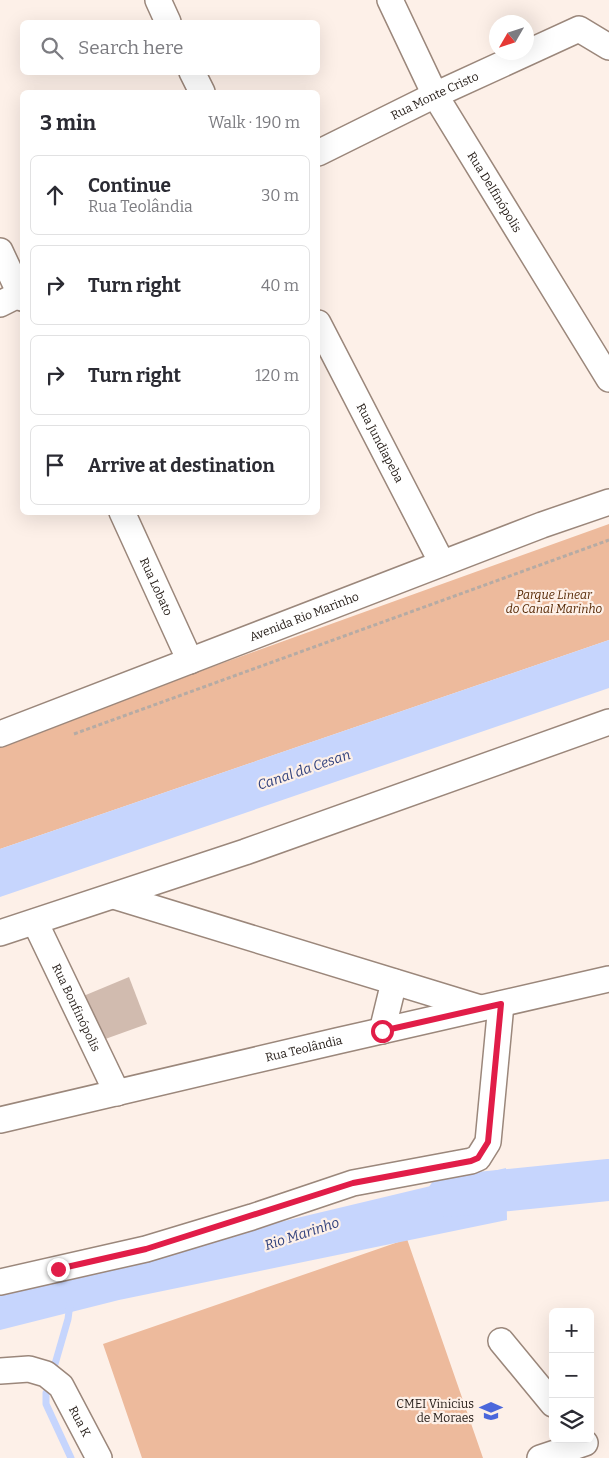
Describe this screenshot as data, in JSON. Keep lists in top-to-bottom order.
{
  "streets": {
    "street": [
      "Rua Monte Cristo",
      "Rua Delfinópolis",
      "Rua Jundiapeba",
      "Rua Lobato",
      "Avenida Rio Marinho",
      "Rua Bonfinópolis",
      "Rua Teolândia",
      "Rua K"
    ]
  },
  "crossings": [
    ["Rua Monte Cristo", "Rua Delfinópolis"],
    ["Rua Jundiapeba", "Avenida Rio Marinho"],
    ["Rua Lobato", "Avenida Rio Marinho"],
    ["Rua Bonfinópolis", "Rua Teolândia"]
  ],
  "water": ["Canal da Cesan", "Rio Marinho"],
  "parks": ["Parque Linear do Canal Marinho"],
  "places": {
    "school or university": ["CMEI Vinicius de Moraes"]
  },
  "north": "bottom left",
  "page": {
    "search": "Search here",
    "heading": ["3 min", "Walk · 190 m"],
    "list": [
      ["Continue", "Rua Teolândia", "30 m"],
      ["Turn right", "40 m"],
      ["Turn right", "120 m"],
      "Arrive at destination"
    ],
    "map_buttons": ["+", "−"]
  }
}
